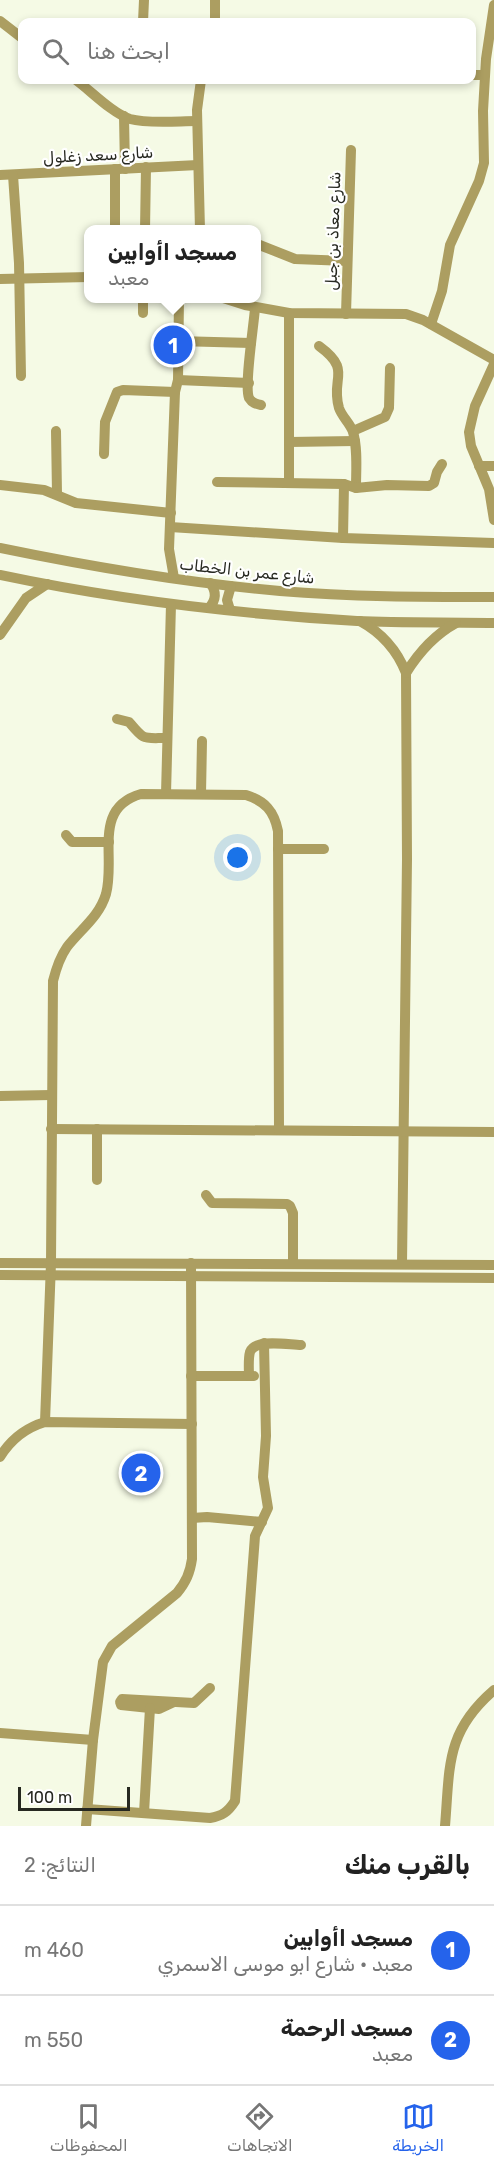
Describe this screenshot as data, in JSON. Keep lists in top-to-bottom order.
{
  "streets": {
    "street": ["شارع سعد زغلول", "شارع معاذ بن جبل", "شارع عمر بن الخطاب"]
  },
  "scale_bar": "100 m",
  "page": {
    "search": "ابحث هنا",
    "popup": ["مسجد اأوابين", "معبد"],
    "pins": ["1", "2"],
    "scale": "100 m",
    "heading": ["بالقرب منك", "النتائج: 2"],
    "list": [
      {
        "mark": "1",
        "name": "مسجد اأوابين",
        "note": "معبد · شارع ابو موسى الاسمري",
        "value": "460 m"
      },
      {
        "mark": "2",
        "name": "مسجد الرحمة",
        "note": "معبد",
        "value": "550 m"
      }
    ],
    "nav": ["الخريطة", "الاتجاهات", "المحفوظات"]
  }
}
